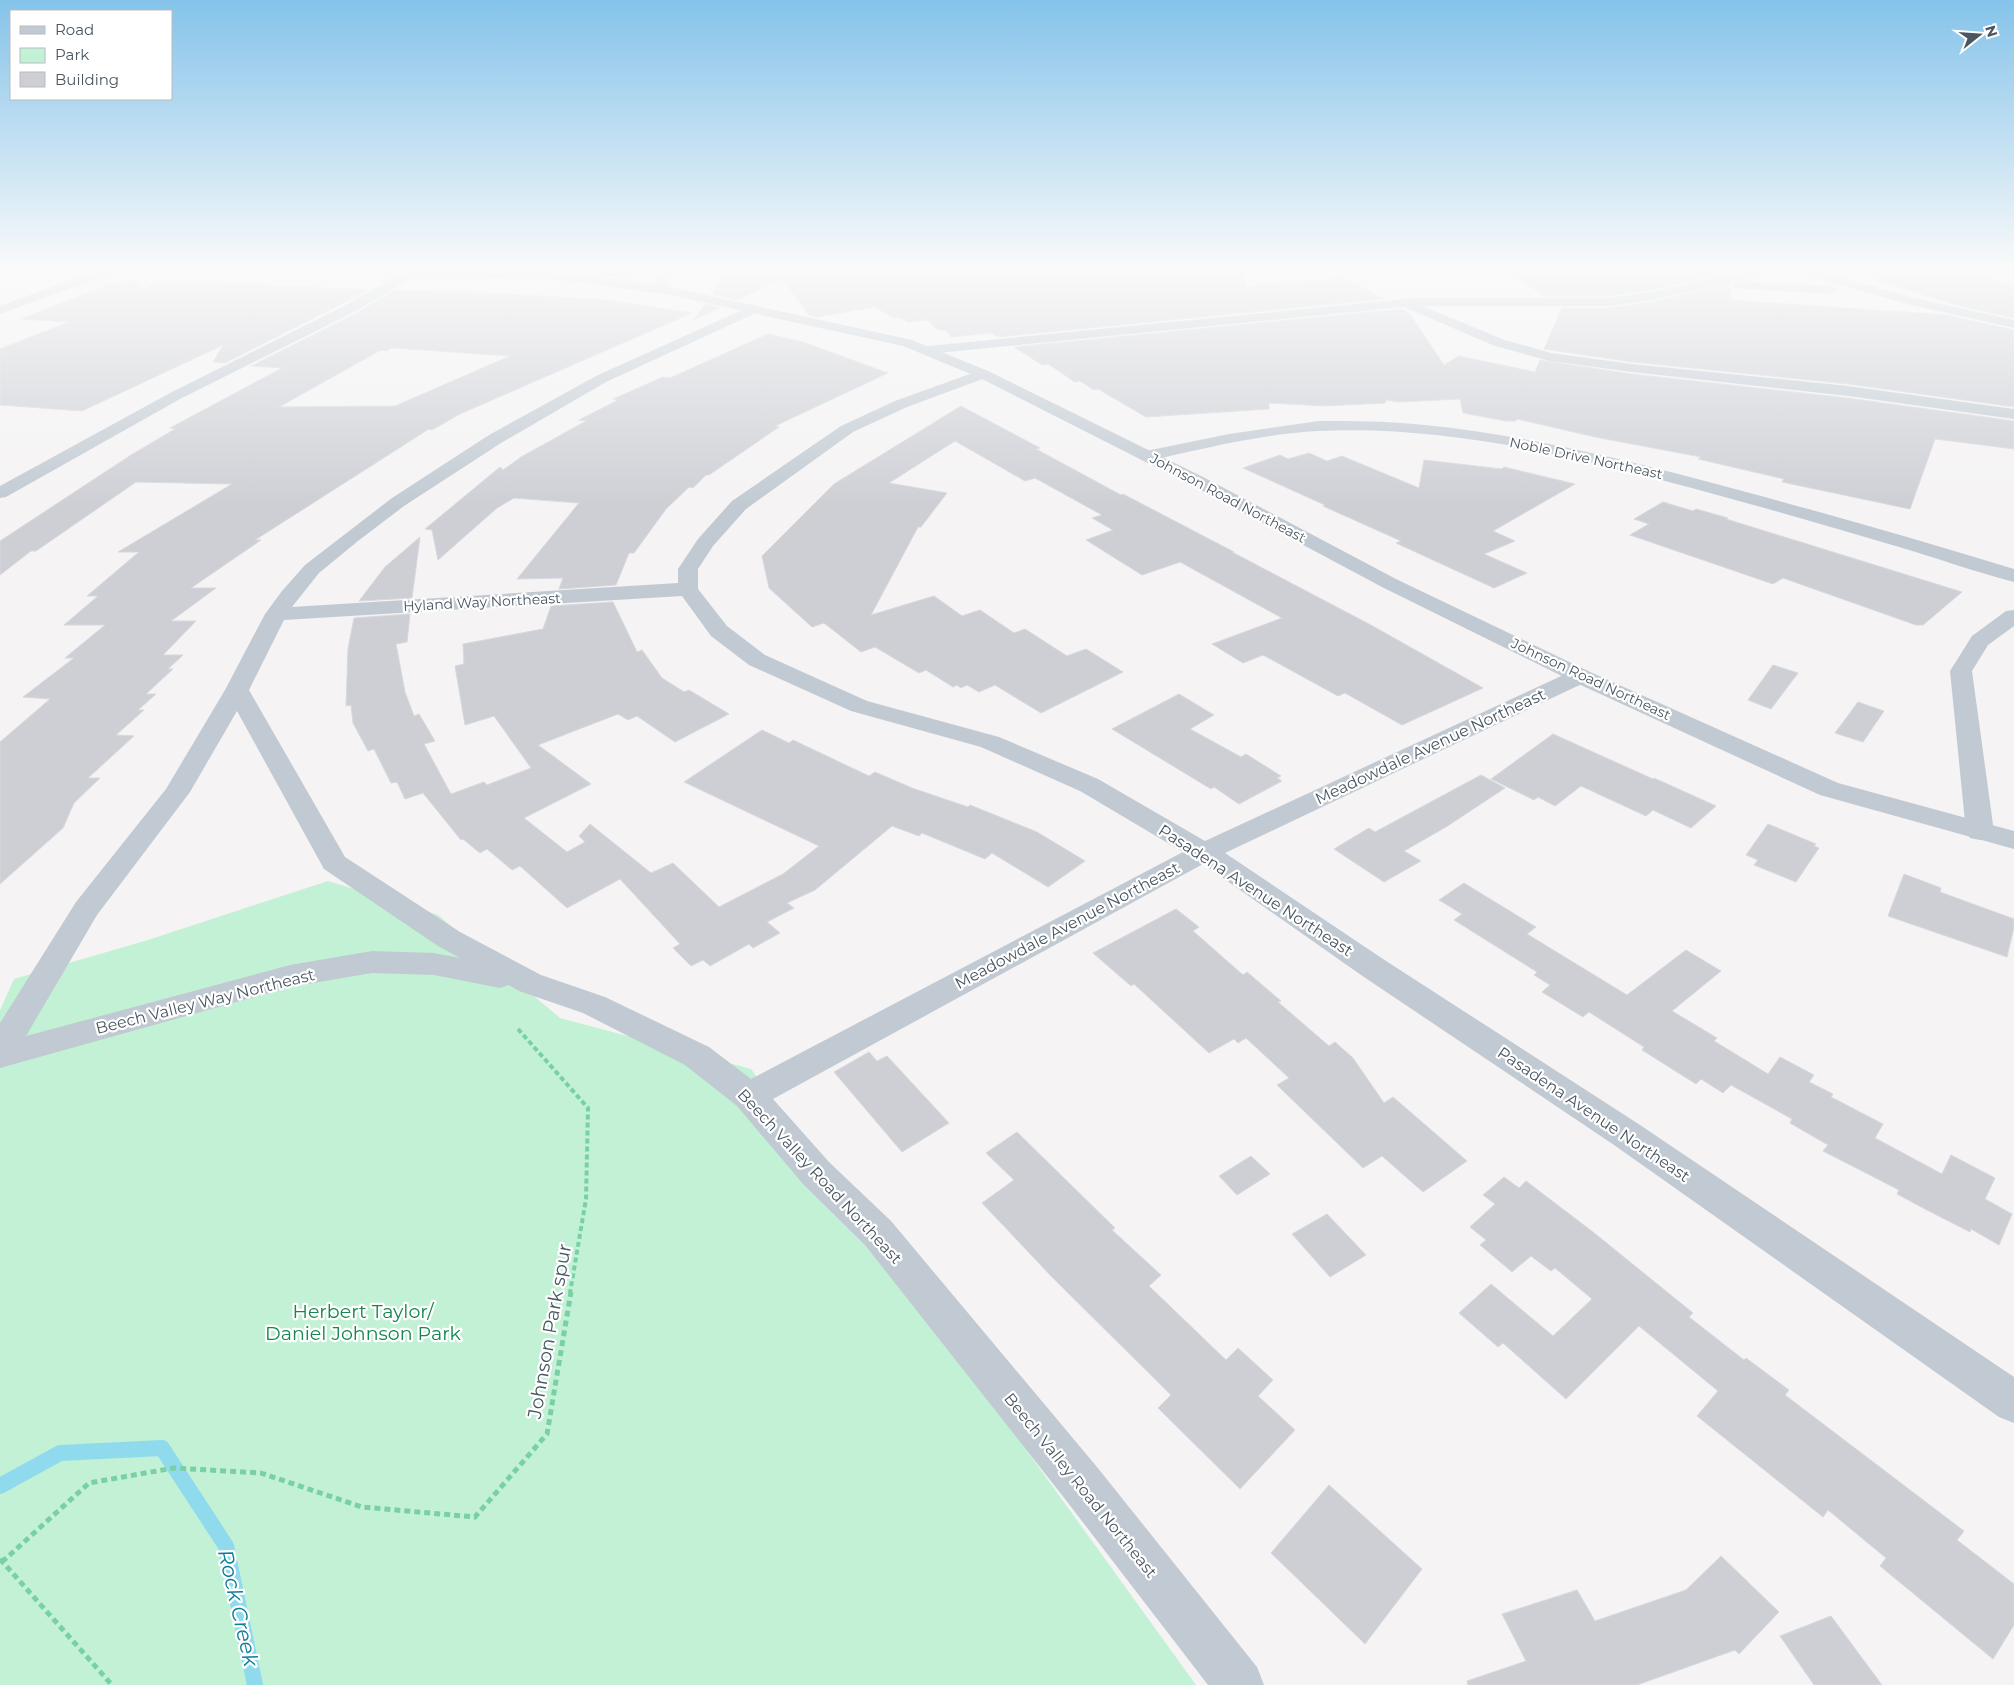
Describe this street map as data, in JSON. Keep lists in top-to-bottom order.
{
  "streets": {
    "street": [
      "Noble Drive Northeast",
      "Johnson Road Northeast",
      "Hyland Way Northeast",
      "Meadowdale Avenue Northeast",
      "Pasadena Avenue Northeast",
      "Beech Valley Way Northeast",
      "Beech Valley Road Northeast"
    ],
    "path": ["Johnson Park spur"]
  },
  "crossings": [
    ["Noble Drive Northeast", "Johnson Road Northeast"],
    ["Johnson Road Northeast", "Meadowdale Avenue Northeast"],
    ["Hyland Way Northeast", "Pasadena Avenue Northeast"],
    ["Meadowdale Avenue Northeast", "Pasadena Avenue Northeast"],
    ["Meadowdale Avenue Northeast", "Beech Valley Road Northeast"],
    ["Beech Valley Way Northeast", "Beech Valley Road Northeast"]
  ],
  "water": ["Rock Creek"],
  "parks": ["Herbert Taylor/ Daniel Johnson Park"],
  "legend": ["Road", "Park", "Building"],
  "north": "right"
}
